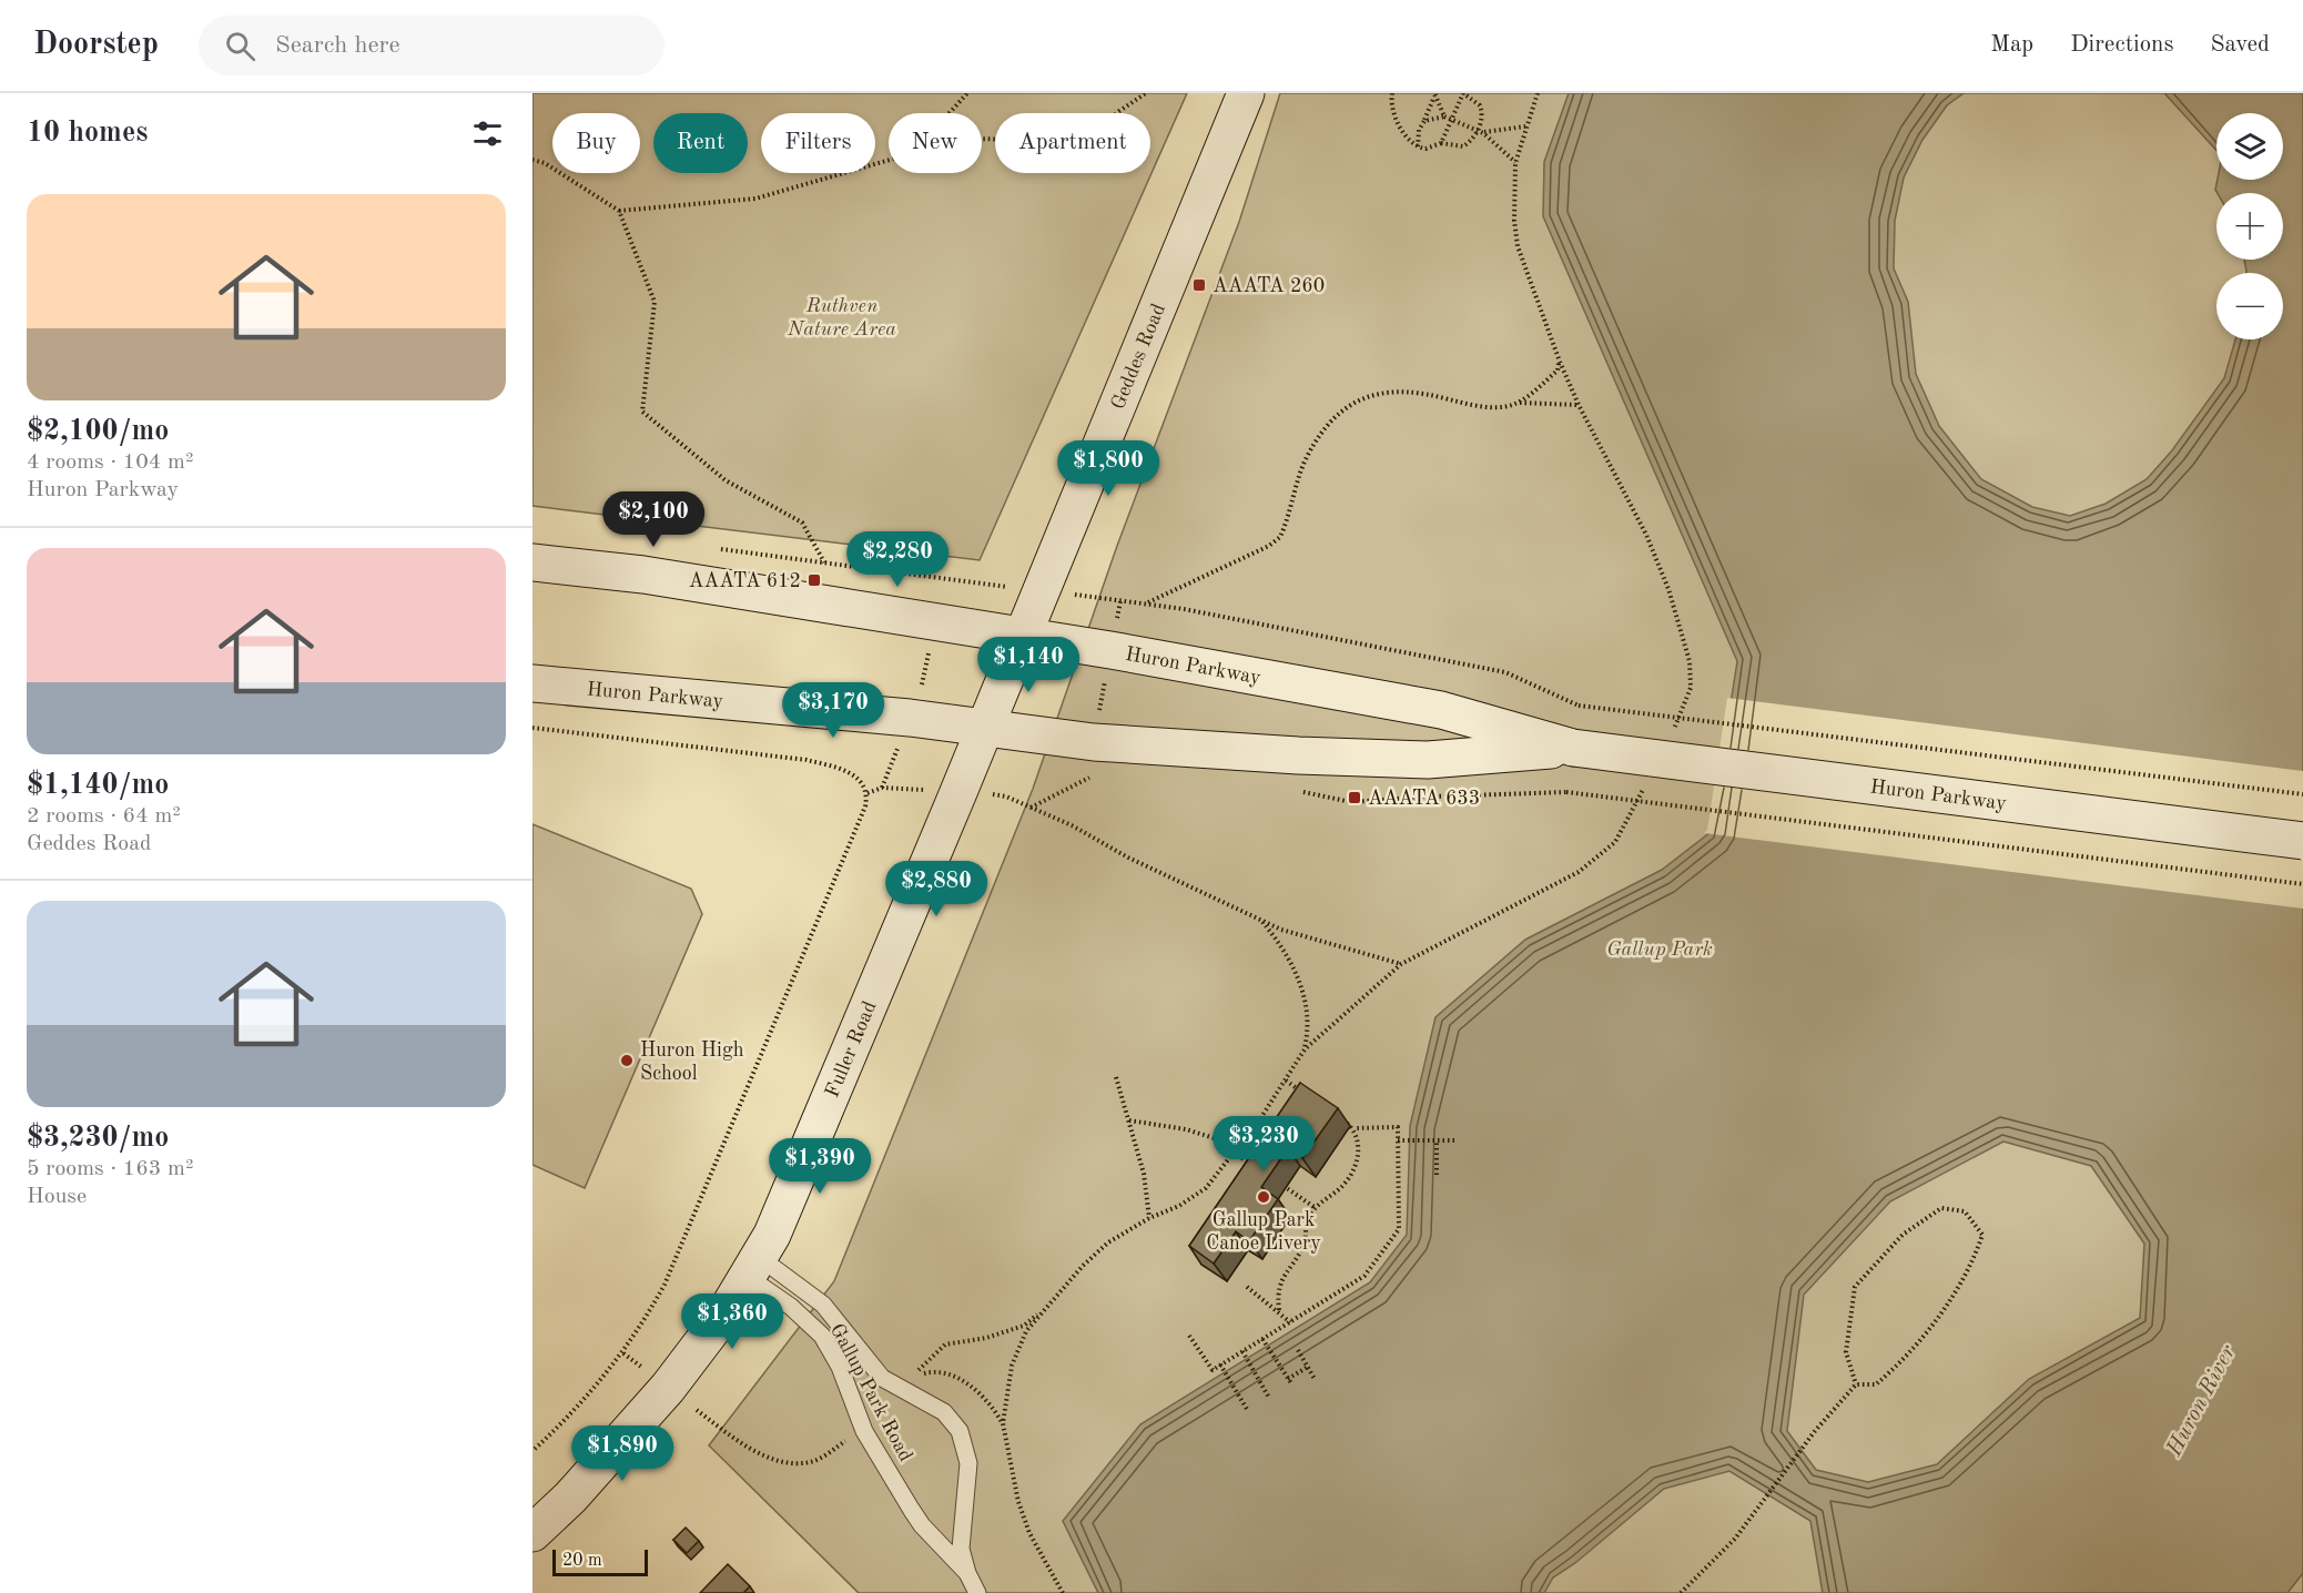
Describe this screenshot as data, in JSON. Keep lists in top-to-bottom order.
{
  "streets": {
    "main road": ["Geddes Road", "Huron Parkway", "Fuller Road"],
    "lane": ["Gallup Park Road"]
  },
  "crossings": [
    ["Geddes Road", "Huron Parkway"],
    ["Geddes Road", "Fuller Road"],
    ["Huron Parkway", "Fuller Road"],
    ["Fuller Road", "Gallup Park Road"]
  ],
  "water": ["Huron River"],
  "parks": ["Ruthven Nature Area", "Gallup Park"],
  "places": {
    "transit": ["AAATA 260", "AAATA 612", "AAATA 633"],
    "other": ["Huron High School", "Gallup Park Canoe Livery"]
  },
  "scale_bar": "20 m",
  "page": {
    "header": "Doorstep",
    "search": "Search here",
    "nav": ["Map", "Directions", "Saved"],
    "heading": "10 homes",
    "map_buttons": ["+", "−"],
    "chip": [
      "Buy",
      "Rent",
      "Filters",
      "New",
      "Apartment"
    ],
    "list": [
      {
        "name": "$2,100/mo",
        "note": "4 rooms · 104 m² · Huron Parkway"
      },
      {
        "name": "$1,140/mo",
        "note": "2 rooms · 64 m² · Geddes Road"
      },
      {
        "name": "$3,230/mo",
        "note": "5 rooms · 163 m² · House"
      }
    ],
    "price": [
      "$1,800",
      "$2,100",
      "$2,280",
      "$1,140",
      "$3,170",
      "$2,880",
      "$3,230",
      "$1,390",
      "$1,360",
      "$1,890"
    ],
    "scale": "20 m"
  }
}
